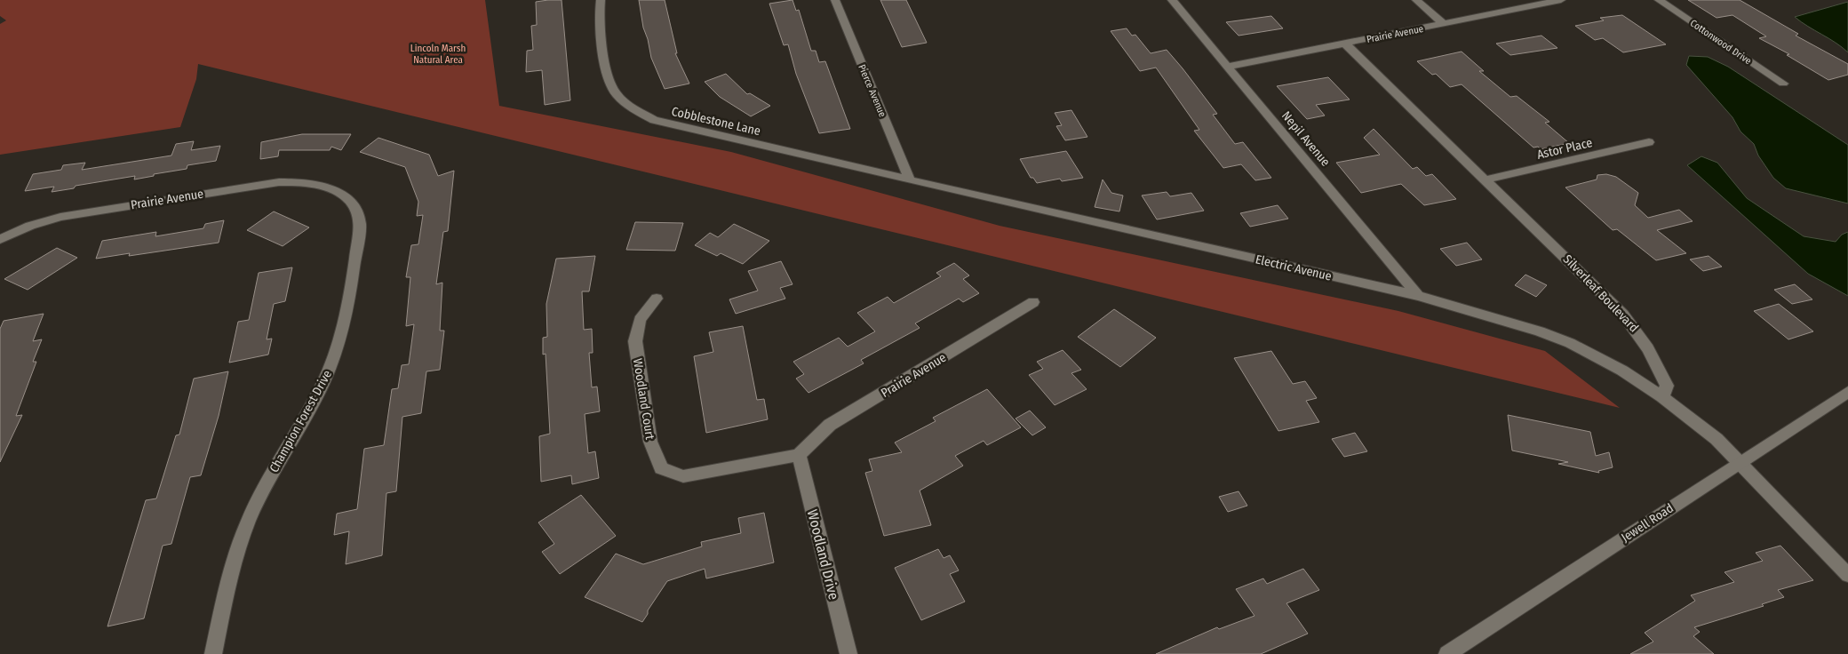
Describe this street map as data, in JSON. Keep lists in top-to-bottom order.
{
  "streets": {
    "street": [
      "Prairie Avenue",
      "Cottonwood Drive",
      "Pierce Avenue",
      "Cobblestone Lane",
      "Nepil Avenue",
      "Astor Place",
      "Electric Avenue",
      "Silverleaf Boulevard",
      "Woodland Court",
      "Champion Forest Drive",
      "Jewell Road",
      "Woodland Drive"
    ]
  },
  "crossings": [
    ["Prairie Avenue", "Nepil Avenue"],
    ["Prairie Avenue", "Silverleaf Boulevard"],
    ["Prairie Avenue", "Woodland Court"],
    ["Prairie Avenue", "Champion Forest Drive"],
    ["Prairie Avenue", "Woodland Drive"],
    ["Pierce Avenue", "Cobblestone Lane"],
    ["Pierce Avenue", "Electric Avenue"],
    ["Cobblestone Lane", "Electric Avenue"],
    ["Nepil Avenue", "Electric Avenue"],
    ["Astor Place", "Silverleaf Boulevard"],
    ["Electric Avenue", "Silverleaf Boulevard"],
    ["Woodland Court", "Woodland Drive"]
  ],
  "parks": ["Lincoln Marsh Natural Area"]
}
